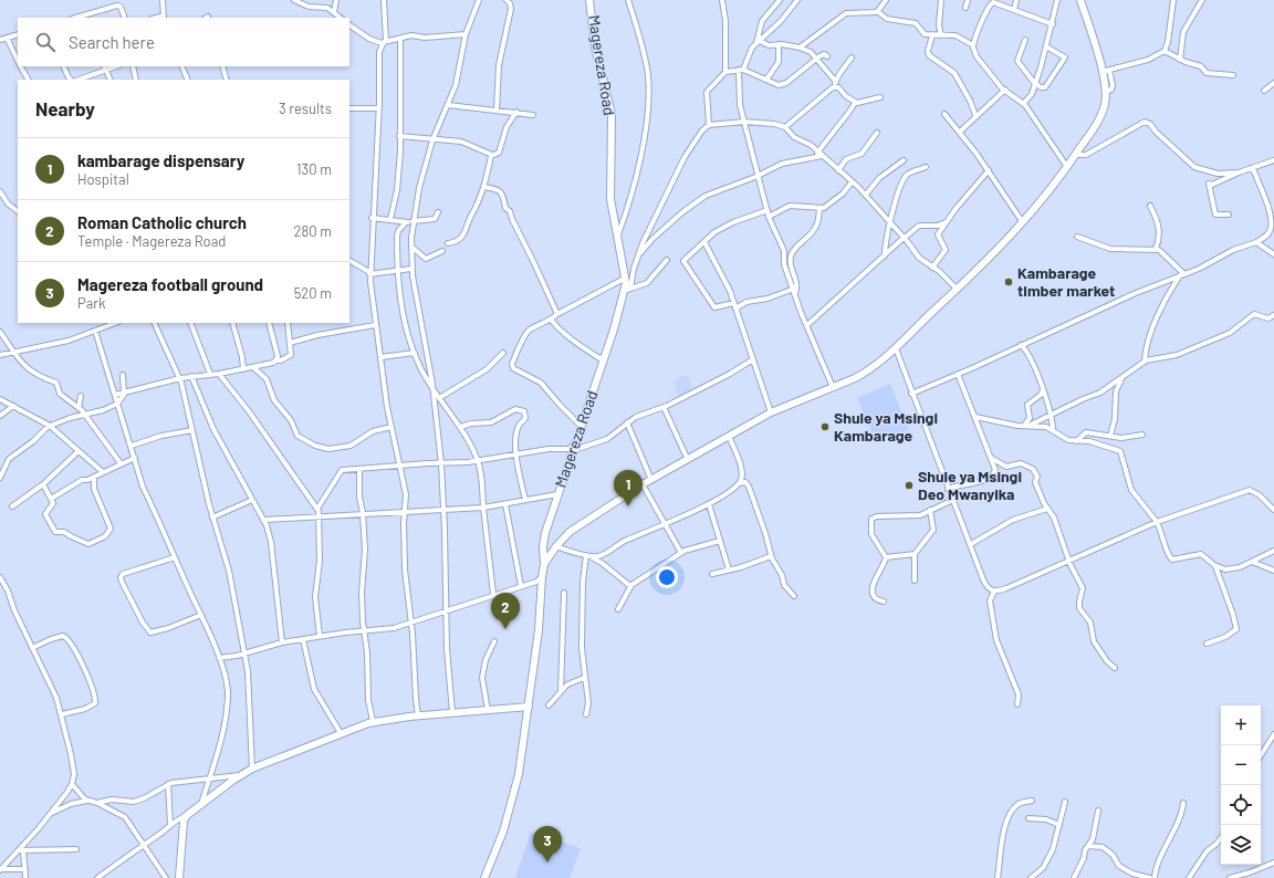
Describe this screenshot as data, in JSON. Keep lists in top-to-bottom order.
{
  "streets": {
    "street": ["Magereza Road"]
  },
  "places": ["Kambarage timber market", "Shule ya Msingi Kambarage", "Shule ya Msingi Deo Mwanyika"],
  "page": {
    "search": "Search here",
    "heading": ["Nearby", "3 results"],
    "list": [
      {
        "mark": "1",
        "name": "kambarage dispensary",
        "note": "Hospital",
        "value": "130 m"
      },
      {
        "mark": "2",
        "name": "Roman Catholic church",
        "note": "Temple · Magereza Road",
        "value": "280 m"
      },
      {
        "mark": "3",
        "name": "Magereza football ground",
        "note": "Park",
        "value": "520 m"
      }
    ],
    "pins": ["1", "2", "3"],
    "map_buttons": ["+", "−"]
  }
}
